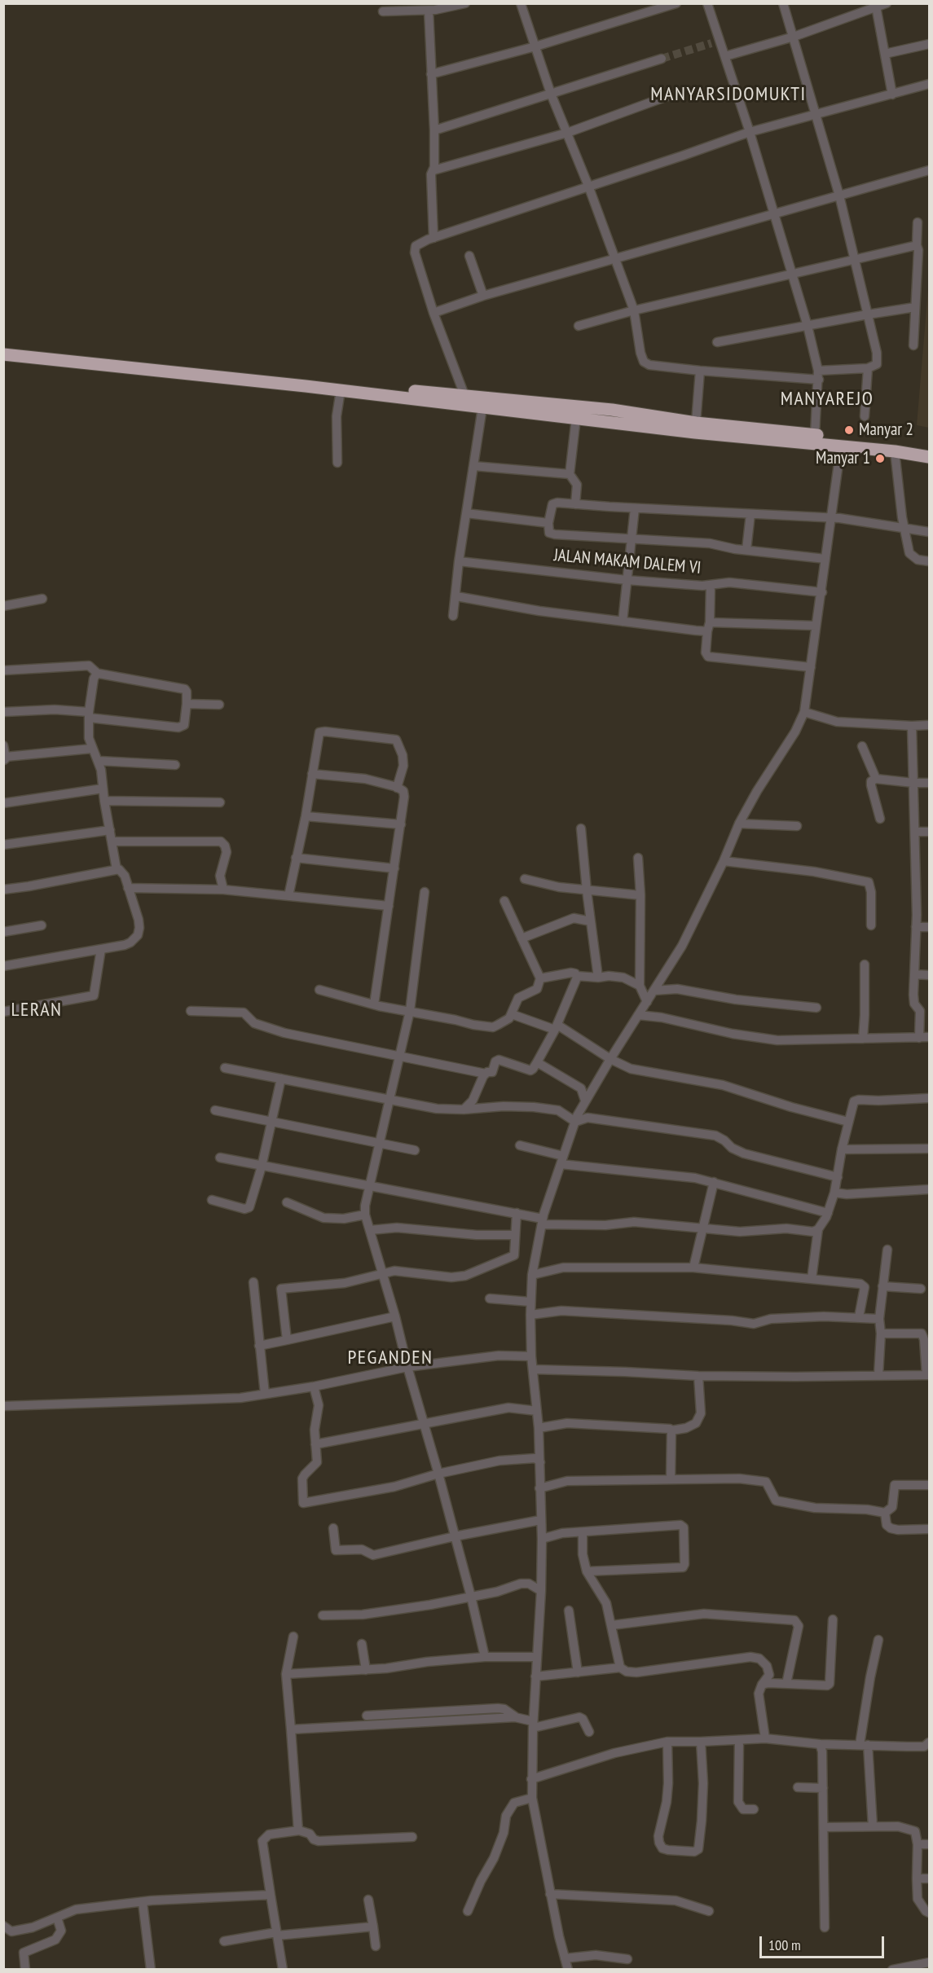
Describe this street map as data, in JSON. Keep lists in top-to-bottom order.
{
  "streets": {
    "street": ["JALAN MAKAM DALEM VI"]
  },
  "districts": [
    "MANYARSIDOMUKTI",
    "MANYAREJO",
    "LERAN",
    "PEGANDEN"
  ],
  "places": ["Manyar 2", "Manyar 1"],
  "scale_bar": "100 m"
}
